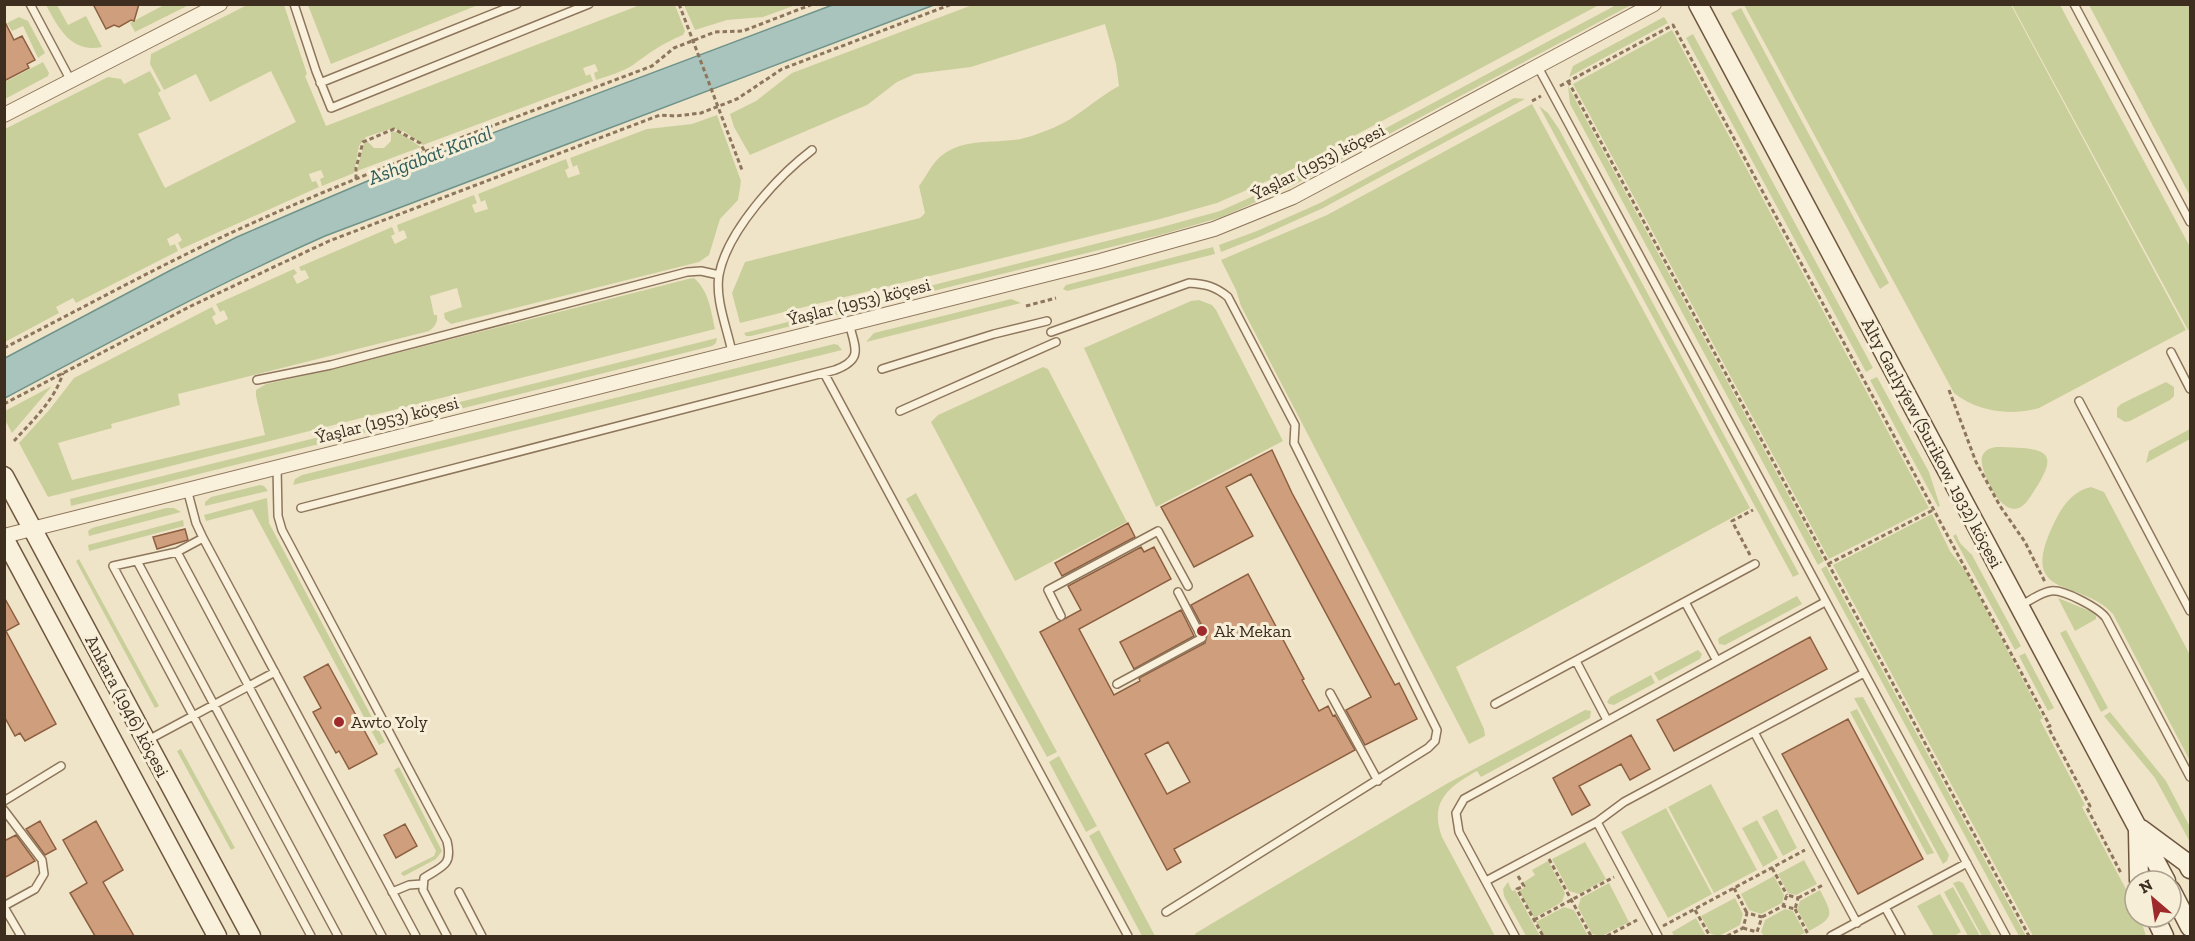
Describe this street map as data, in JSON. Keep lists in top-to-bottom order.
{
  "streets": {
    "street": ["Ýaşlar (1953) köçesi", "Alty Garlyýew (Surikow, 1932) köçesi", "Ankara (1946) köçesi"]
  },
  "crossings": [
    ["Ýaşlar (1953) köçesi", "Ankara (1946) köçesi"]
  ],
  "water": ["Ashgabat Kanal"],
  "places": ["Ak Mekan", "Awto Yoly"],
  "north": "top left"
}
